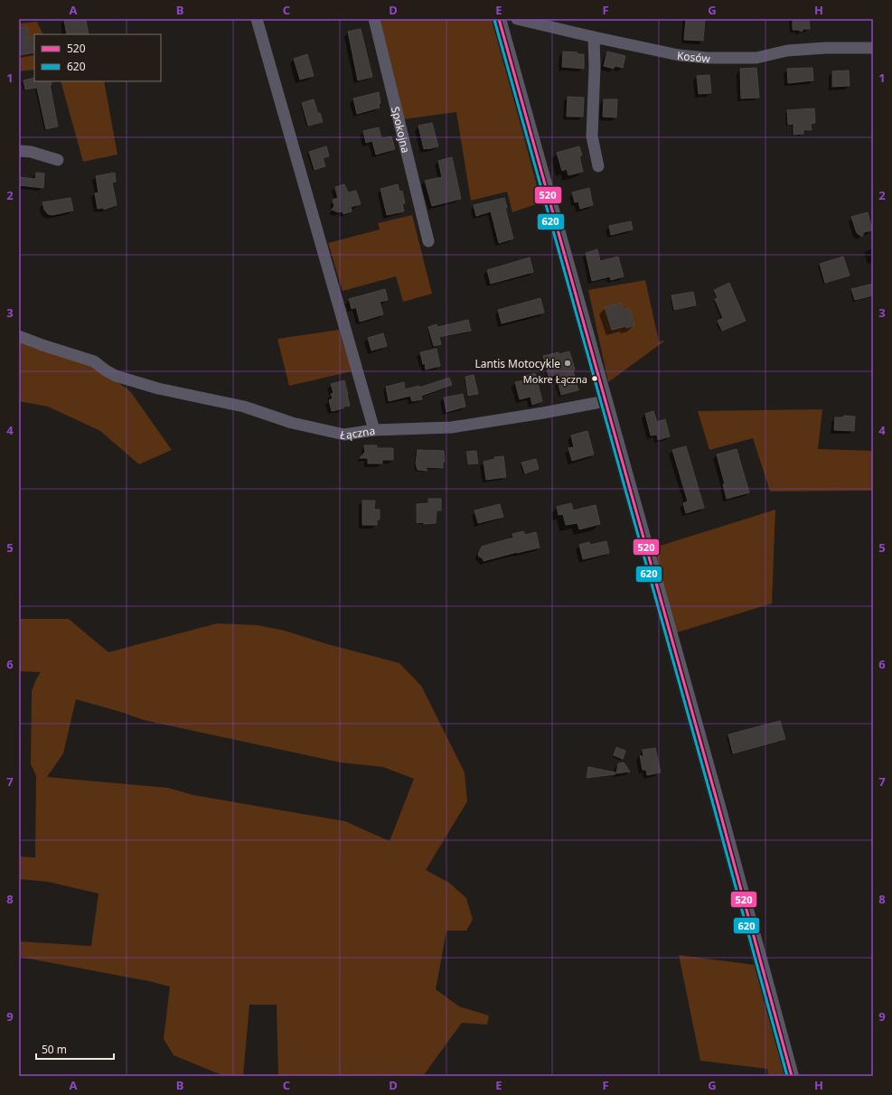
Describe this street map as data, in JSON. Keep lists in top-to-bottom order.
{
  "streets": {
    "street": ["Kosów", "Spokojna", "Łączna"]
  },
  "places": ["Lantis Motocykle", "Mokre Łączna"],
  "lines": ["transit line 520", "transit line 620"],
  "legend": ["520", "620"],
  "scale_bar": "50 m",
  "grid": {
    "columns": [
      "A",
      "B",
      "C",
      "D",
      "E",
      "F",
      "G",
      "H"
    ],
    "rows": [
      "1",
      "2",
      "3",
      "4",
      "5",
      "6",
      "7",
      "8",
      "9"
    ]
  }
}
